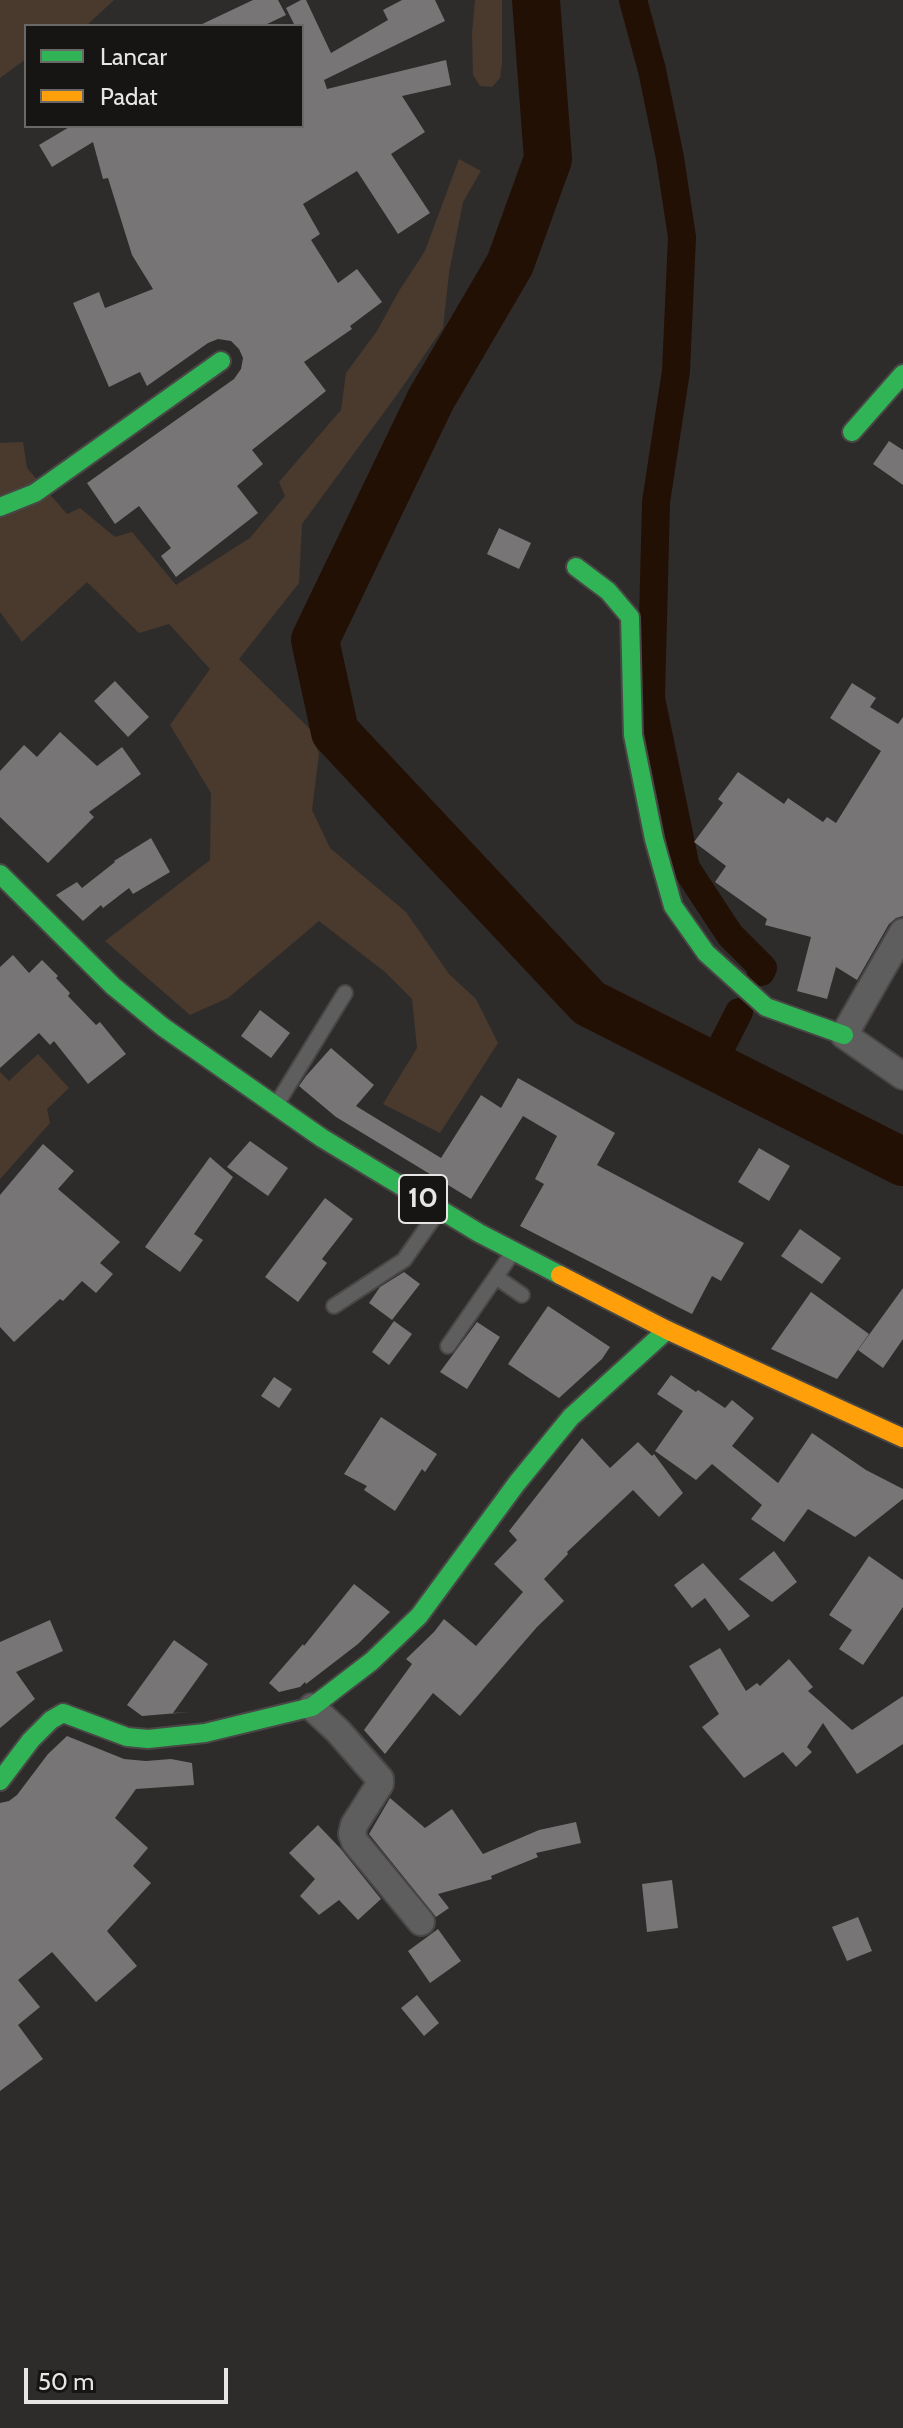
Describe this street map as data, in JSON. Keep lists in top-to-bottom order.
{
  "streets": {
    "main road": ["10"]
  },
  "legend": ["Lancar", "Padat"],
  "scale_bar": "50 m"
}
